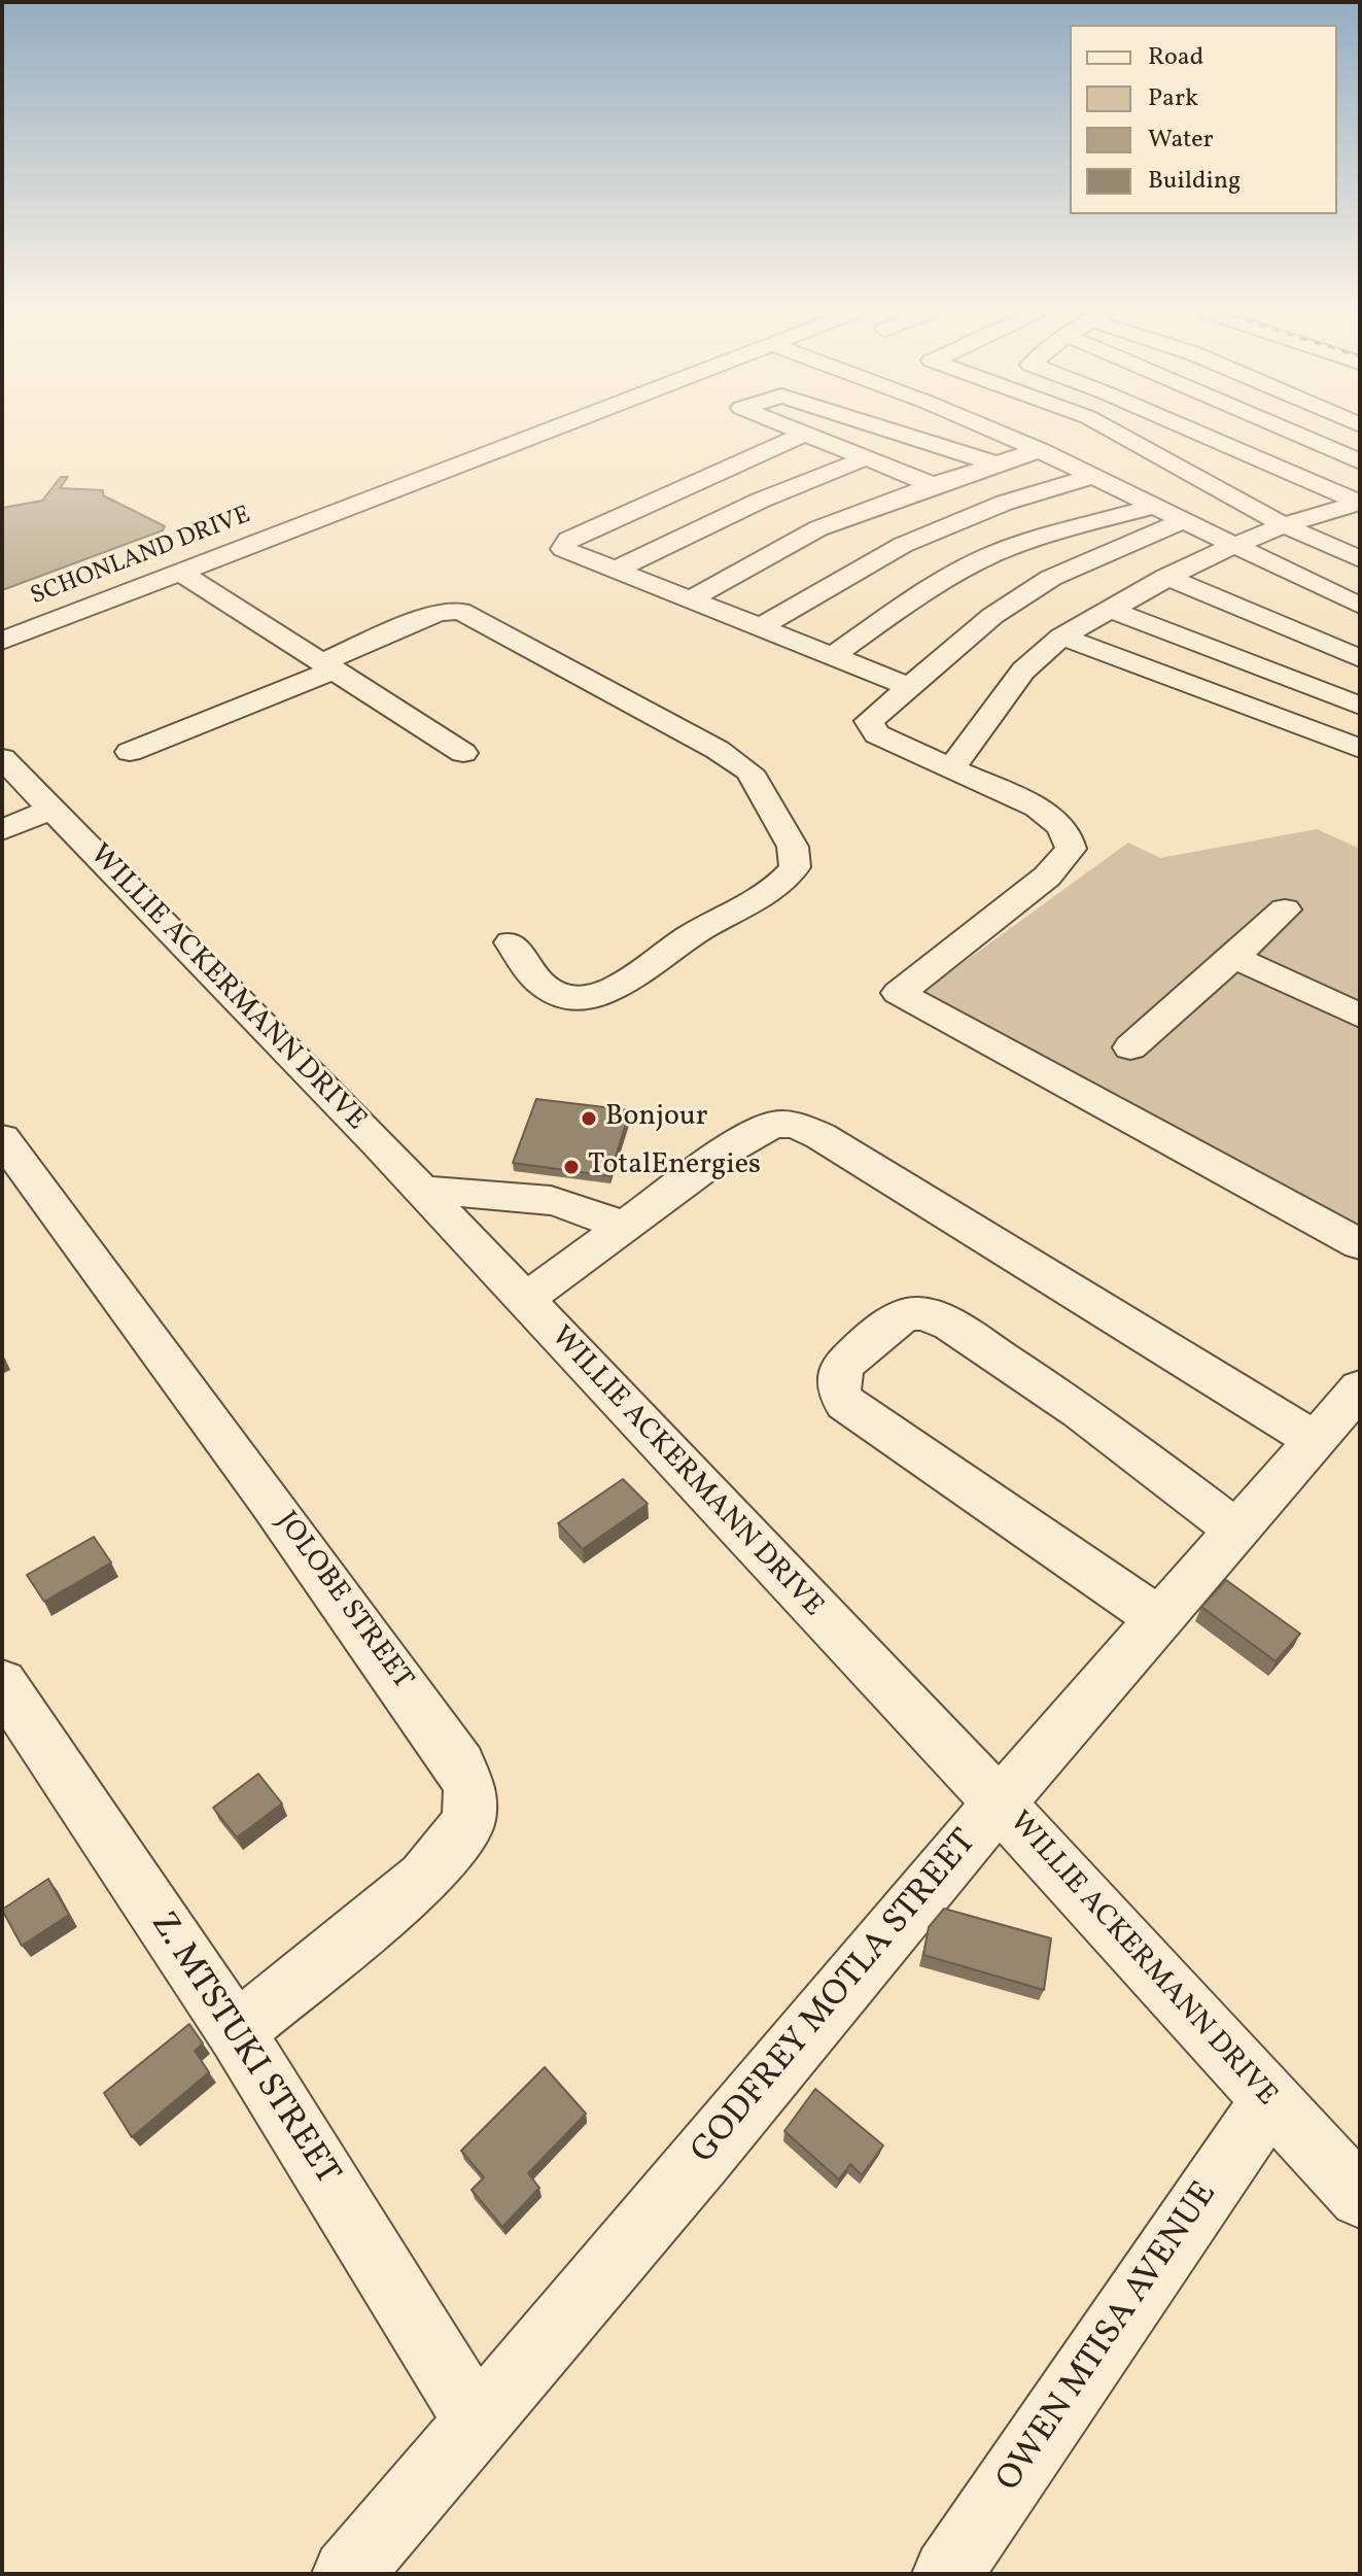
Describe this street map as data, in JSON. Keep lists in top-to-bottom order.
{
  "streets": {
    "street": [
      "SCHONLAND DRIVE",
      "WILLIE ACKERMANN DRIVE",
      "JOLOBE STREET",
      "GODFREY MOTLA STREET",
      "Z. MTSTUKI STREET",
      "OWEN MTISA AVENUE"
    ]
  },
  "crossings": [
    ["WILLIE ACKERMANN DRIVE", "GODFREY MOTLA STREET"],
    ["WILLIE ACKERMANN DRIVE", "OWEN MTISA AVENUE"],
    ["JOLOBE STREET", "Z. MTSTUKI STREET"],
    ["GODFREY MOTLA STREET", "Z. MTSTUKI STREET"]
  ],
  "places": ["Bonjour", "TotalEnergies"],
  "legend": [
    "Road",
    "Park",
    "Water",
    "Building"
  ]
}
